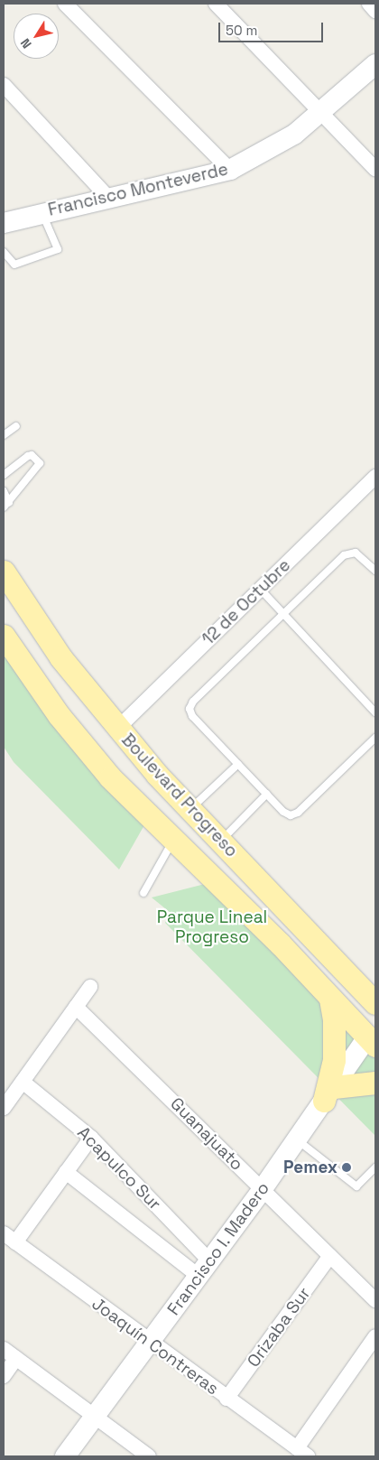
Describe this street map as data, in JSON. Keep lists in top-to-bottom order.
{
  "streets": {
    "main road": ["Boulevard Progreso"],
    "street": [
      "Francisco Monteverde",
      "12 de Octubre",
      "Guanajuato",
      "Acapulco Sur",
      "Francisco I. Madero",
      "Orizaba Sur",
      "Joaquín Contreras"
    ]
  },
  "crossings": [
    ["12 de Octubre", "Boulevard Progreso"],
    ["Boulevard Progreso", "Francisco I. Madero"],
    ["Guanajuato", "Francisco I. Madero"],
    ["Guanajuato", "Orizaba Sur"],
    ["Acapulco Sur", "Francisco I. Madero"],
    ["Francisco I. Madero", "Joaquín Contreras"],
    ["Orizaba Sur", "Joaquín Contreras"]
  ],
  "parks": ["Parque Lineal Progreso"],
  "places": ["Pemex"],
  "scale_bar": "50 m",
  "north": "bottom left"
}
